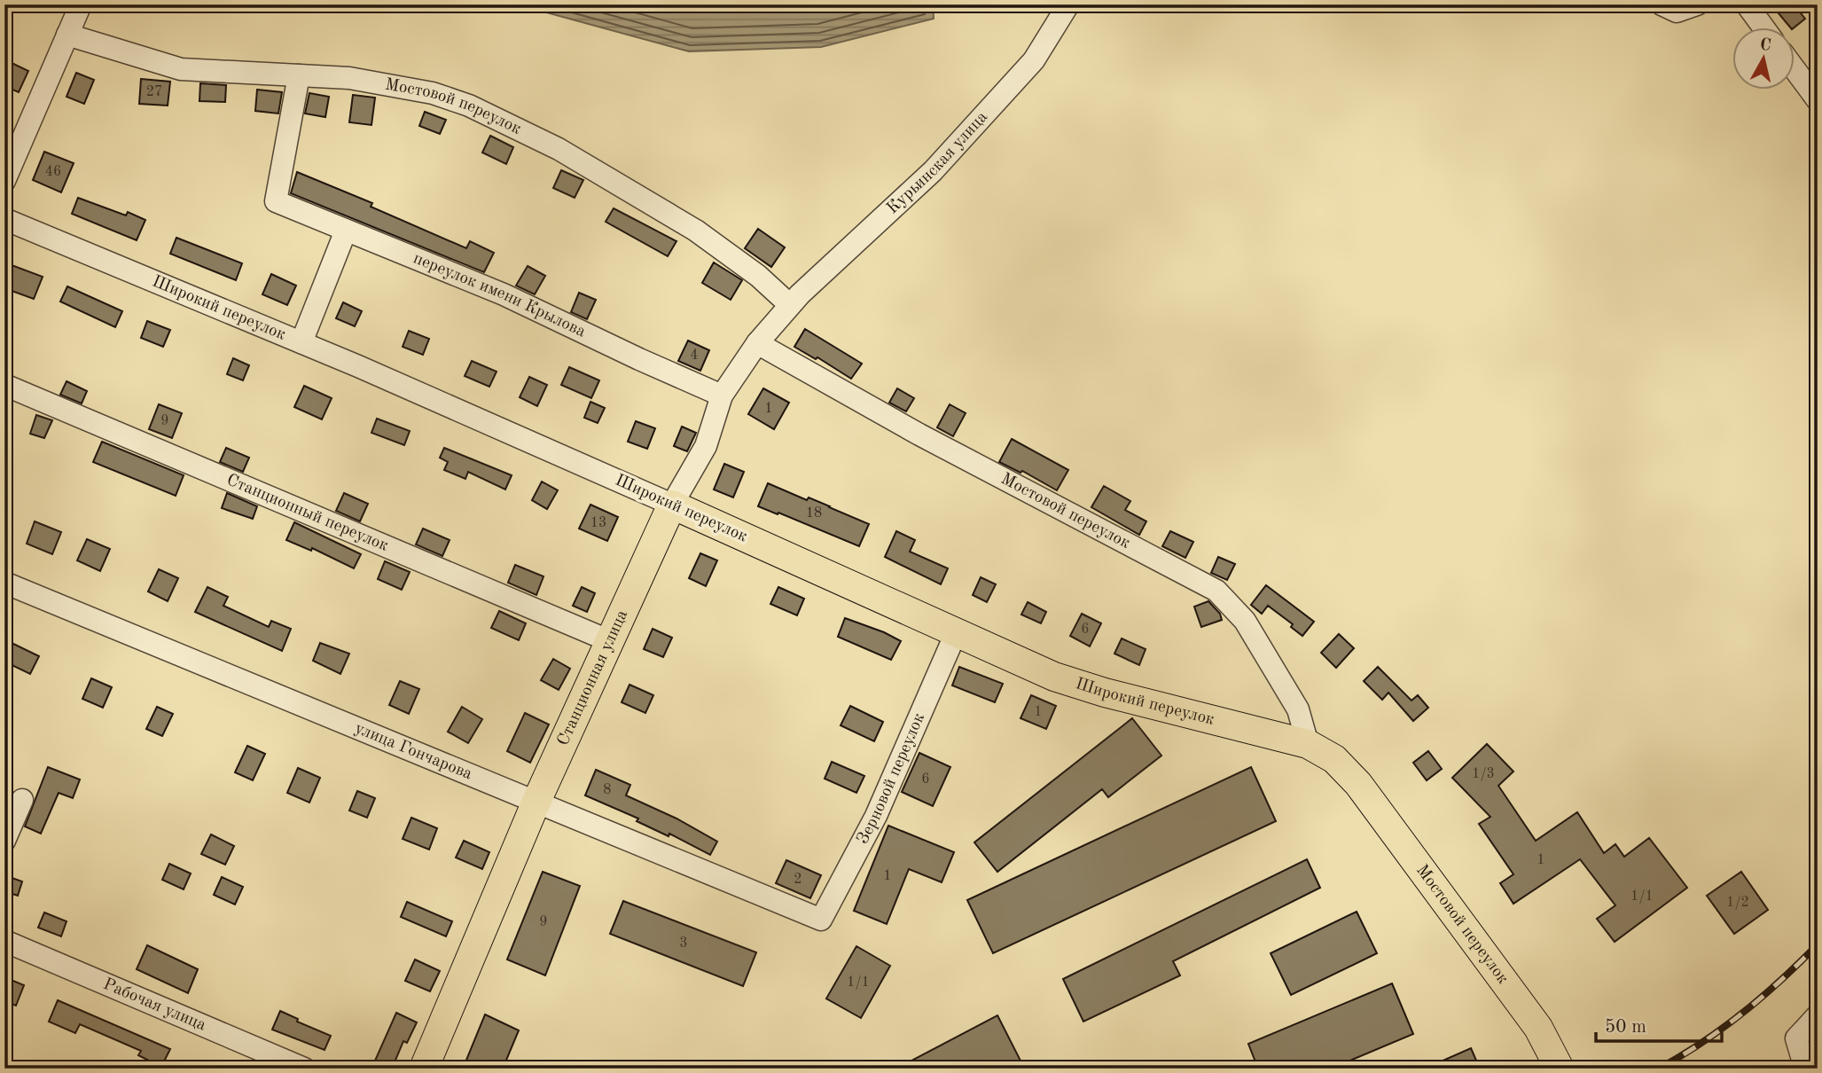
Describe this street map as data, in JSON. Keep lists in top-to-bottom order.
{
  "streets": {
    "main road": ["Мостовой переулок", "Широкий переулок", "Станционная улица"],
    "street": [
      "Курьинская улица",
      "переулок имени Крылова",
      "Станционный переулок",
      "улица Гончарова",
      "Зерновой переулок",
      "Рабочая улица"
    ]
  },
  "crossings": [
    ["Мостовой переулок", "Курьинская улица"],
    ["Мостовой переулок", "переулок имени Крылова"],
    ["Мостовой переулок", "Широкий переулок"],
    ["Мостовой переулок", "Станционная улица"],
    ["Курьинская улица", "Станционная улица"],
    ["переулок имени Крылова", "Станционная улица"],
    ["Широкий переулок", "Станционная улица"],
    ["Широкий переулок", "Зерновой переулок"],
    ["Станционный переулок", "Станционная улица"],
    ["Станционная улица", "улица Гончарова"],
    ["улица Гончарова", "Зерновой переулок"]
  ],
  "house_numbers": [
    "27",
    "46",
    "4",
    "1",
    "9",
    "18",
    "13",
    "6",
    "1",
    "1/3",
    "6",
    "8",
    "1",
    "1",
    "2",
    "1/1",
    "1/2",
    "9",
    "3",
    "1/1"
  ],
  "scale_bar": "50 m",
  "north": "top"
}
